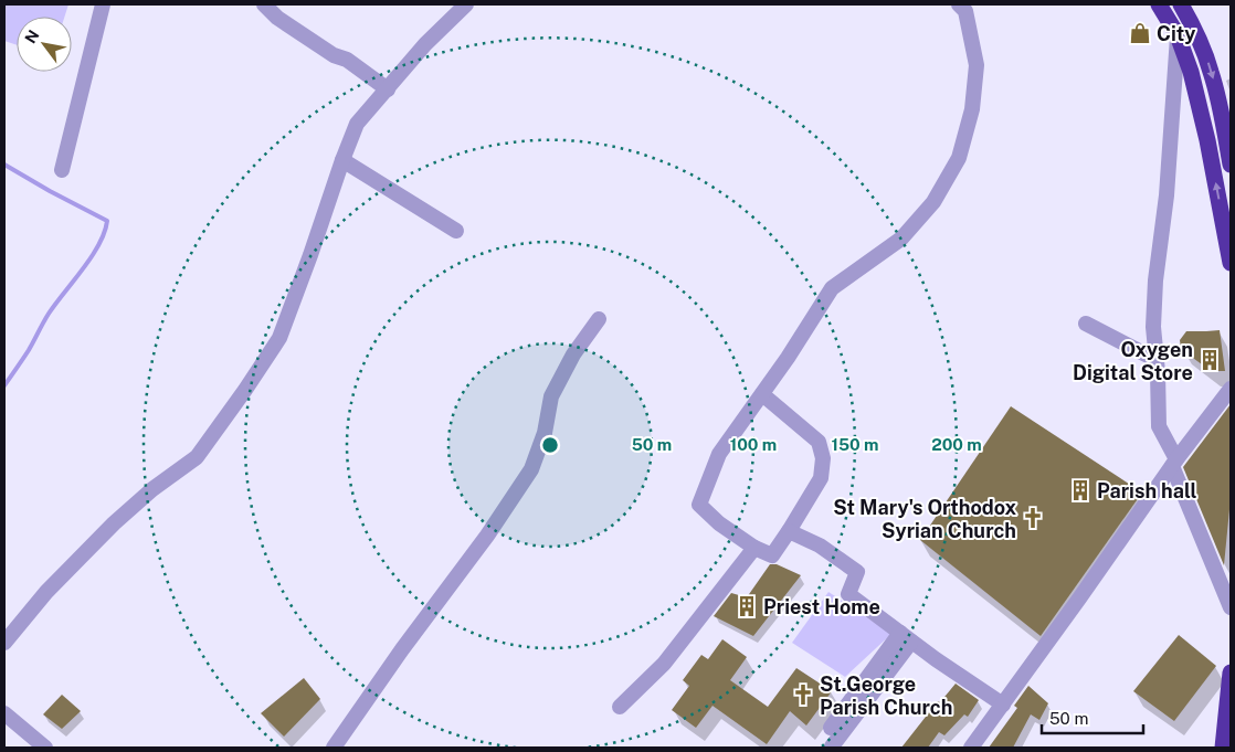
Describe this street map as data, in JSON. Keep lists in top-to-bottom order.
{
  "places": {
    "shop": ["City"],
    "building": ["Oxygen Digital Store", "Parish hall", "Priest Home"],
    "church": ["St Mary's Orthodox Syrian Church", "St.George Parish Church"]
  },
  "scale_bar": "50 m",
  "north": "top left",
  "rings": [
    "50 m",
    "100 m",
    "150 m",
    "200 m"
  ]
}
